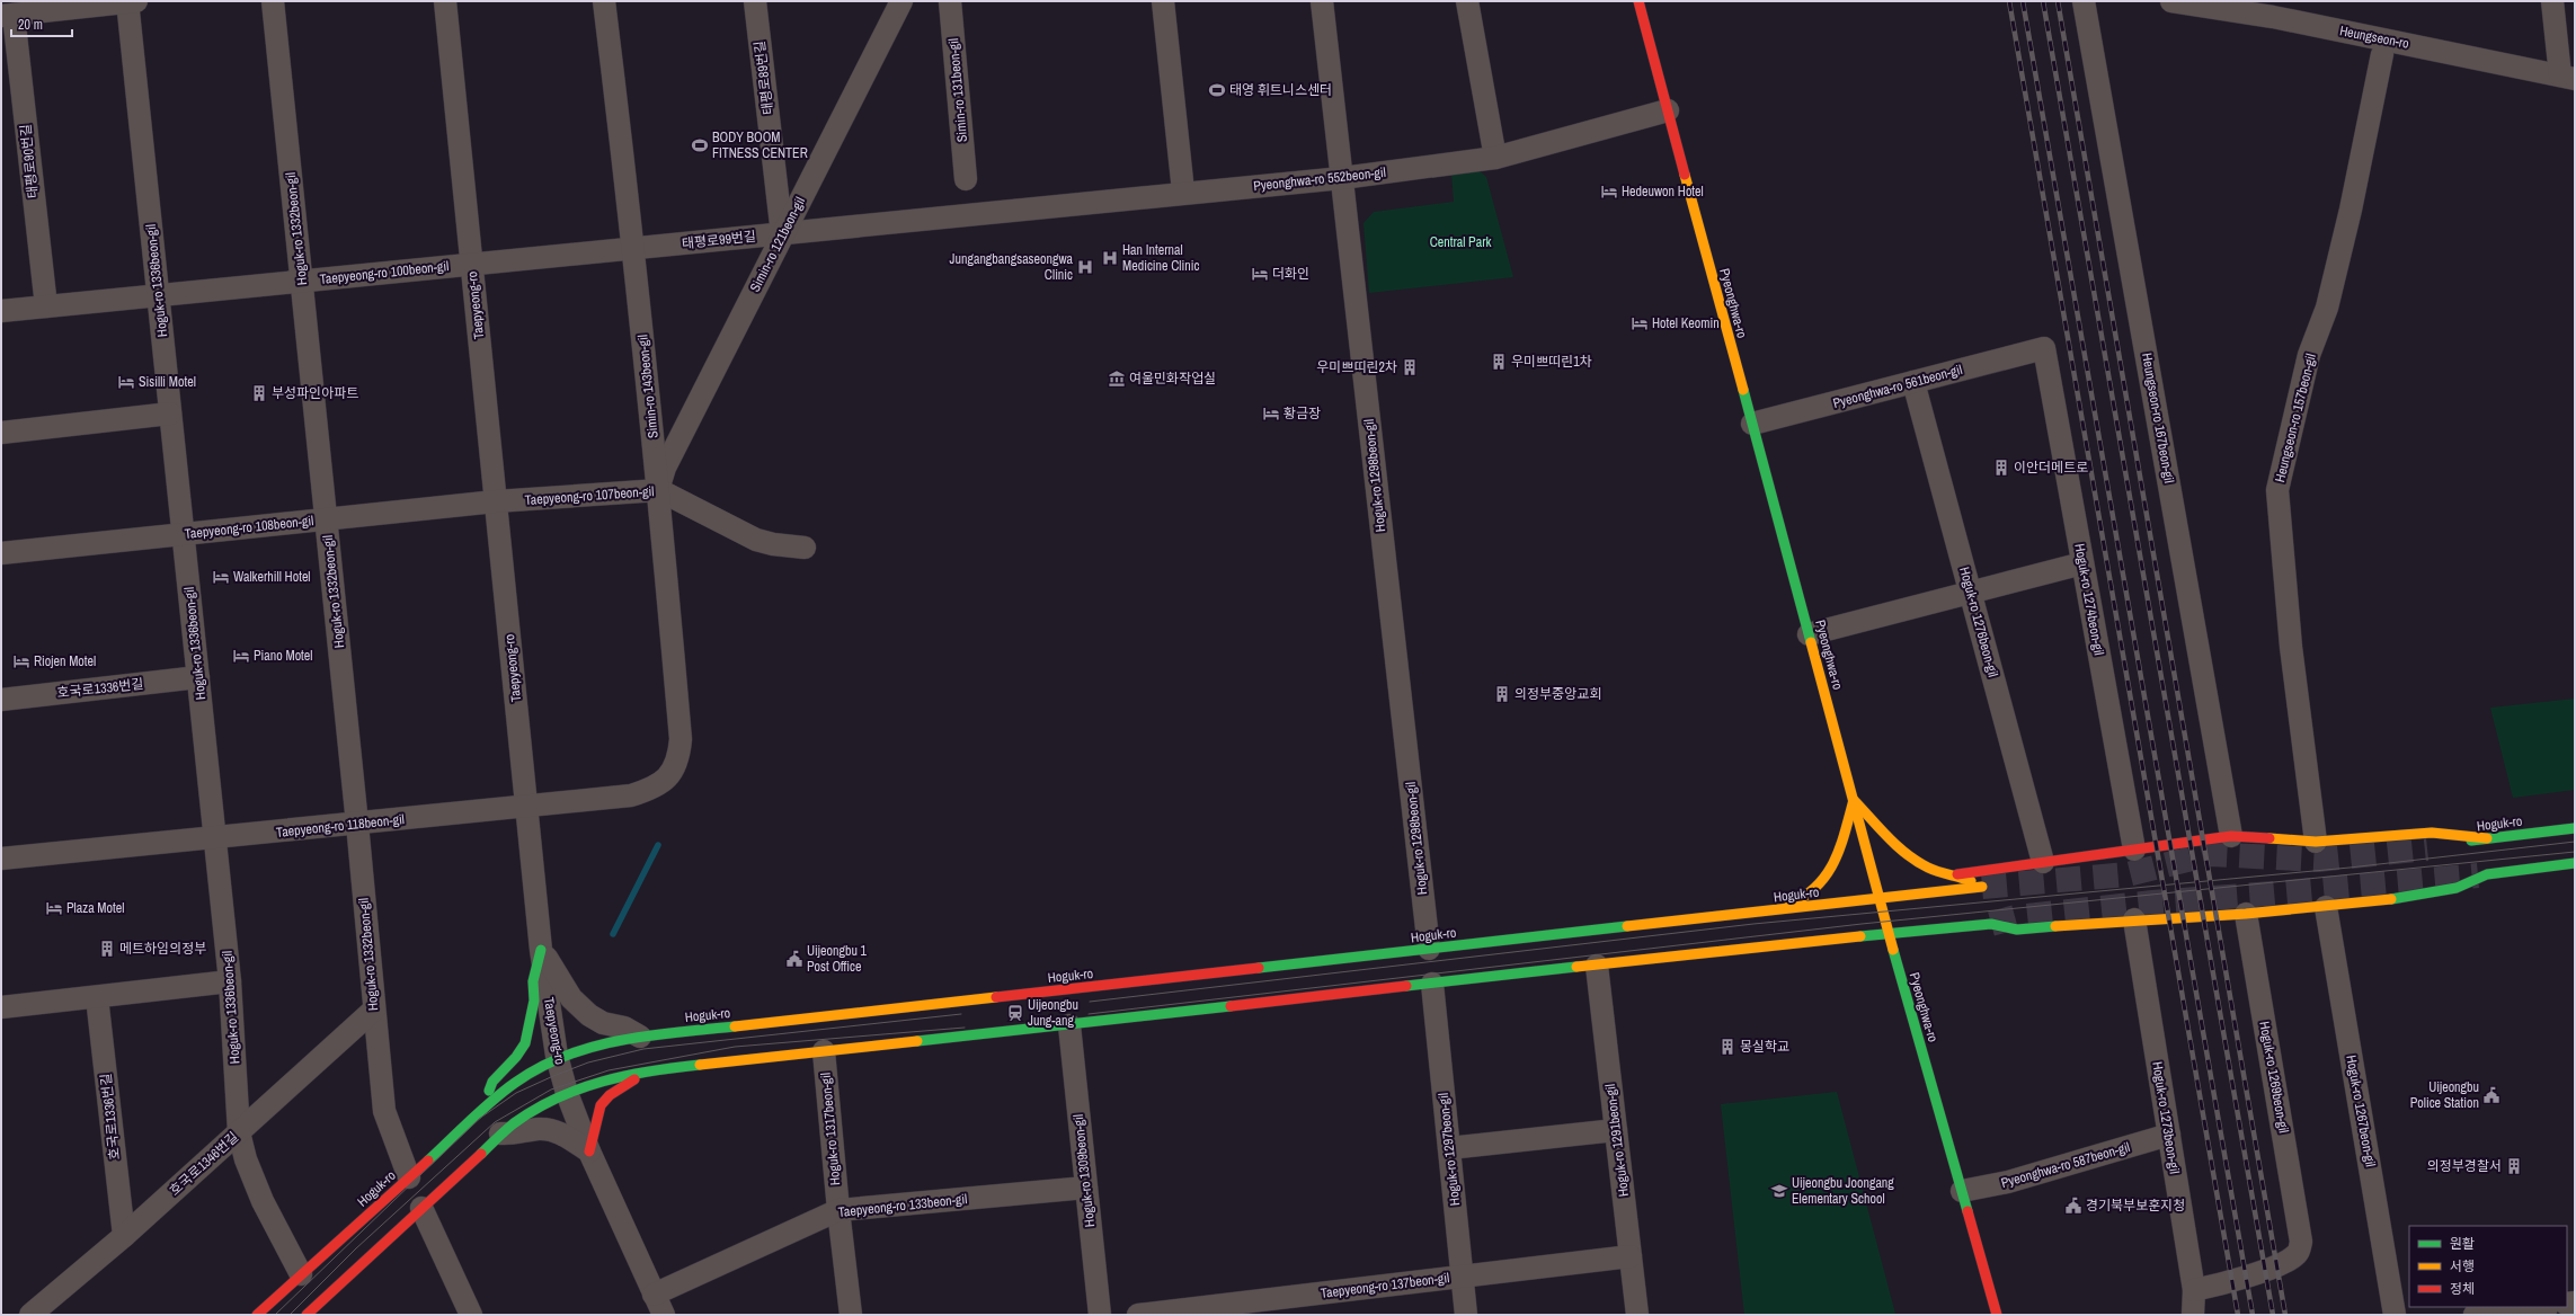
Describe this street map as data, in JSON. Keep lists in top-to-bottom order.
{
  "streets": {
    "street": [
      "Heungseon-ro",
      "태평로89번길",
      "Simin-ro 131beon-gil",
      "태평로90번길",
      "Pyeonghwa-ro 552beon-gil",
      "Hoguk-ro 1332beon-gil",
      "태평로99번길",
      "Simin-ro 121beon-gil",
      "Taepyeong-ro 100beon-gil",
      "Hoguk-ro 1336beon-gil",
      "Pyeonghwa-ro",
      "Taepyeong-ro",
      "Simin-ro 143beon-gil",
      "Pyeonghwa-ro 561beon-gil",
      "Heungseon-ro 167beon-gil",
      "Heungseon-ro 157beon-gil",
      "Hoguk-ro 1298beon-gil",
      "Taepyeong-ro 107beon-gil",
      "Taepyeong-ro 108beon-gil",
      "Hoguk-ro 1274beon-gil",
      "Hoguk-ro 1276beon-gil",
      "호국로1336번길",
      "Hoguk-ro",
      "Taepyeong-ro 118beon-gil",
      "Hoguk-ro 1269beon-gil",
      "Hoguk-ro 1267beon-gil",
      "Hoguk-ro 1273beon-gil",
      "Hoguk-ro 1317beon-gil",
      "Hoguk-ro 1291beon-gil",
      "Hoguk-ro 1297beon-gil",
      "호국로1346번길",
      "Pyeonghwa-ro 587beon-gil",
      "Hoguk-ro 1309beon-gil",
      "Taepyeong-ro 133beon-gil",
      "Taepyeong-ro 137beon-gil"
    ]
  },
  "crossings": [
    ["태평로89번길", "태평로99번길"],
    ["태평로89번길", "Simin-ro 121beon-gil"],
    ["태평로90번길", "Taepyeong-ro 100beon-gil"],
    ["Pyeonghwa-ro 552beon-gil", "태평로99번길"],
    ["Pyeonghwa-ro 552beon-gil", "Pyeonghwa-ro"],
    ["Pyeonghwa-ro 552beon-gil", "Hoguk-ro 1298beon-gil"],
    ["Hoguk-ro 1332beon-gil", "Taepyeong-ro 100beon-gil"],
    ["Hoguk-ro 1332beon-gil", "Taepyeong-ro 108beon-gil"],
    ["Hoguk-ro 1332beon-gil", "Hoguk-ro"],
    ["Hoguk-ro 1332beon-gil", "Taepyeong-ro 118beon-gil"],
    ["Hoguk-ro 1332beon-gil", "호국로1346번길"],
    ["태평로99번길", "Simin-ro 121beon-gil"],
    ["태평로99번길", "Taepyeong-ro 100beon-gil"],
    ["태평로99번길", "Taepyeong-ro"],
    ["태평로99번길", "Simin-ro 143beon-gil"],
    ["Simin-ro 121beon-gil", "Simin-ro 143beon-gil"],
    ["Simin-ro 121beon-gil", "Taepyeong-ro 107beon-gil"],
    ["Taepyeong-ro 100beon-gil", "Hoguk-ro 1336beon-gil"],
    ["Taepyeong-ro 100beon-gil", "Taepyeong-ro"],
    ["Hoguk-ro 1336beon-gil", "Taepyeong-ro 108beon-gil"],
    ["Hoguk-ro 1336beon-gil", "호국로1336번길"],
    ["Hoguk-ro 1336beon-gil", "Hoguk-ro"],
    ["Hoguk-ro 1336beon-gil", "Taepyeong-ro 118beon-gil"],
    ["Hoguk-ro 1336beon-gil", "호국로1346번길"],
    ["Pyeonghwa-ro", "Pyeonghwa-ro 561beon-gil"],
    ["Pyeonghwa-ro", "Hoguk-ro"],
    ["Pyeonghwa-ro", "Pyeonghwa-ro 587beon-gil"],
    ["Taepyeong-ro", "Taepyeong-ro 107beon-gil"],
    ["Taepyeong-ro", "Taepyeong-ro 108beon-gil"],
    ["Taepyeong-ro", "Hoguk-ro"],
    ["Taepyeong-ro", "Taepyeong-ro 118beon-gil"],
    ["Taepyeong-ro", "Taepyeong-ro 133beon-gil"],
    ["Simin-ro 143beon-gil", "Taepyeong-ro 107beon-gil"],
    ["Simin-ro 143beon-gil", "Taepyeong-ro 118beon-gil"],
    ["Pyeonghwa-ro 561beon-gil", "Hoguk-ro 1274beon-gil"],
    ["Pyeonghwa-ro 561beon-gil", "Hoguk-ro 1276beon-gil"],
    ["Hoguk-ro 1298beon-gil", "Hoguk-ro"],
    ["Taepyeong-ro 107beon-gil", "Taepyeong-ro 108beon-gil"],
    ["호국로1336번길", "호국로1346번길"],
    ["Hoguk-ro 1269beon-gil", "Hoguk-ro 1273beon-gil"],
    ["Hoguk-ro 1273beon-gil", "Pyeonghwa-ro 587beon-gil"],
    ["Hoguk-ro 1317beon-gil", "Taepyeong-ro 133beon-gil"],
    ["Hoguk-ro 1291beon-gil", "Taepyeong-ro 137beon-gil"],
    ["Hoguk-ro 1297beon-gil", "Taepyeong-ro 137beon-gil"],
    ["Hoguk-ro 1309beon-gil", "Taepyeong-ro 133beon-gil"]
  ],
  "parks": ["Central Park"],
  "places": {
    "sports": ["태영 휘트니스센터", "BODY BOOM FITNESS CENTER"],
    "hotel": [
      "Hedeuwon Hotel",
      "더화인",
      "Hotel Keomin",
      "Sisilli Motel",
      "황금장",
      "Walkerhill Hotel",
      "Piano Motel",
      "Riojen Motel",
      "Plaza Motel"
    ],
    "hospital": ["Han Internal Medicine Clinic", "Jungangbangsaseongwa Clinic"],
    "building": [
      "우미쁘띠린1차",
      "우미쁘띠린2차",
      "부성파인아파트",
      "이안더메트로",
      "의정부중앙교회",
      "메트하임의정부",
      "몽실학교",
      "의정부경찰서"
    ],
    "museum": ["여울민화작업실"],
    "public building": ["Uijeongbu 1 Post Office", "Uijeongbu Police Station", "경기북부보훈지청"],
    "station": ["Uijeongbu Jung-ang"],
    "school or university": ["Uijeongbu Joongang Elementary School"]
  },
  "legend": ["원활", "서행", "정체"],
  "scale_bar": "20 m"
}
